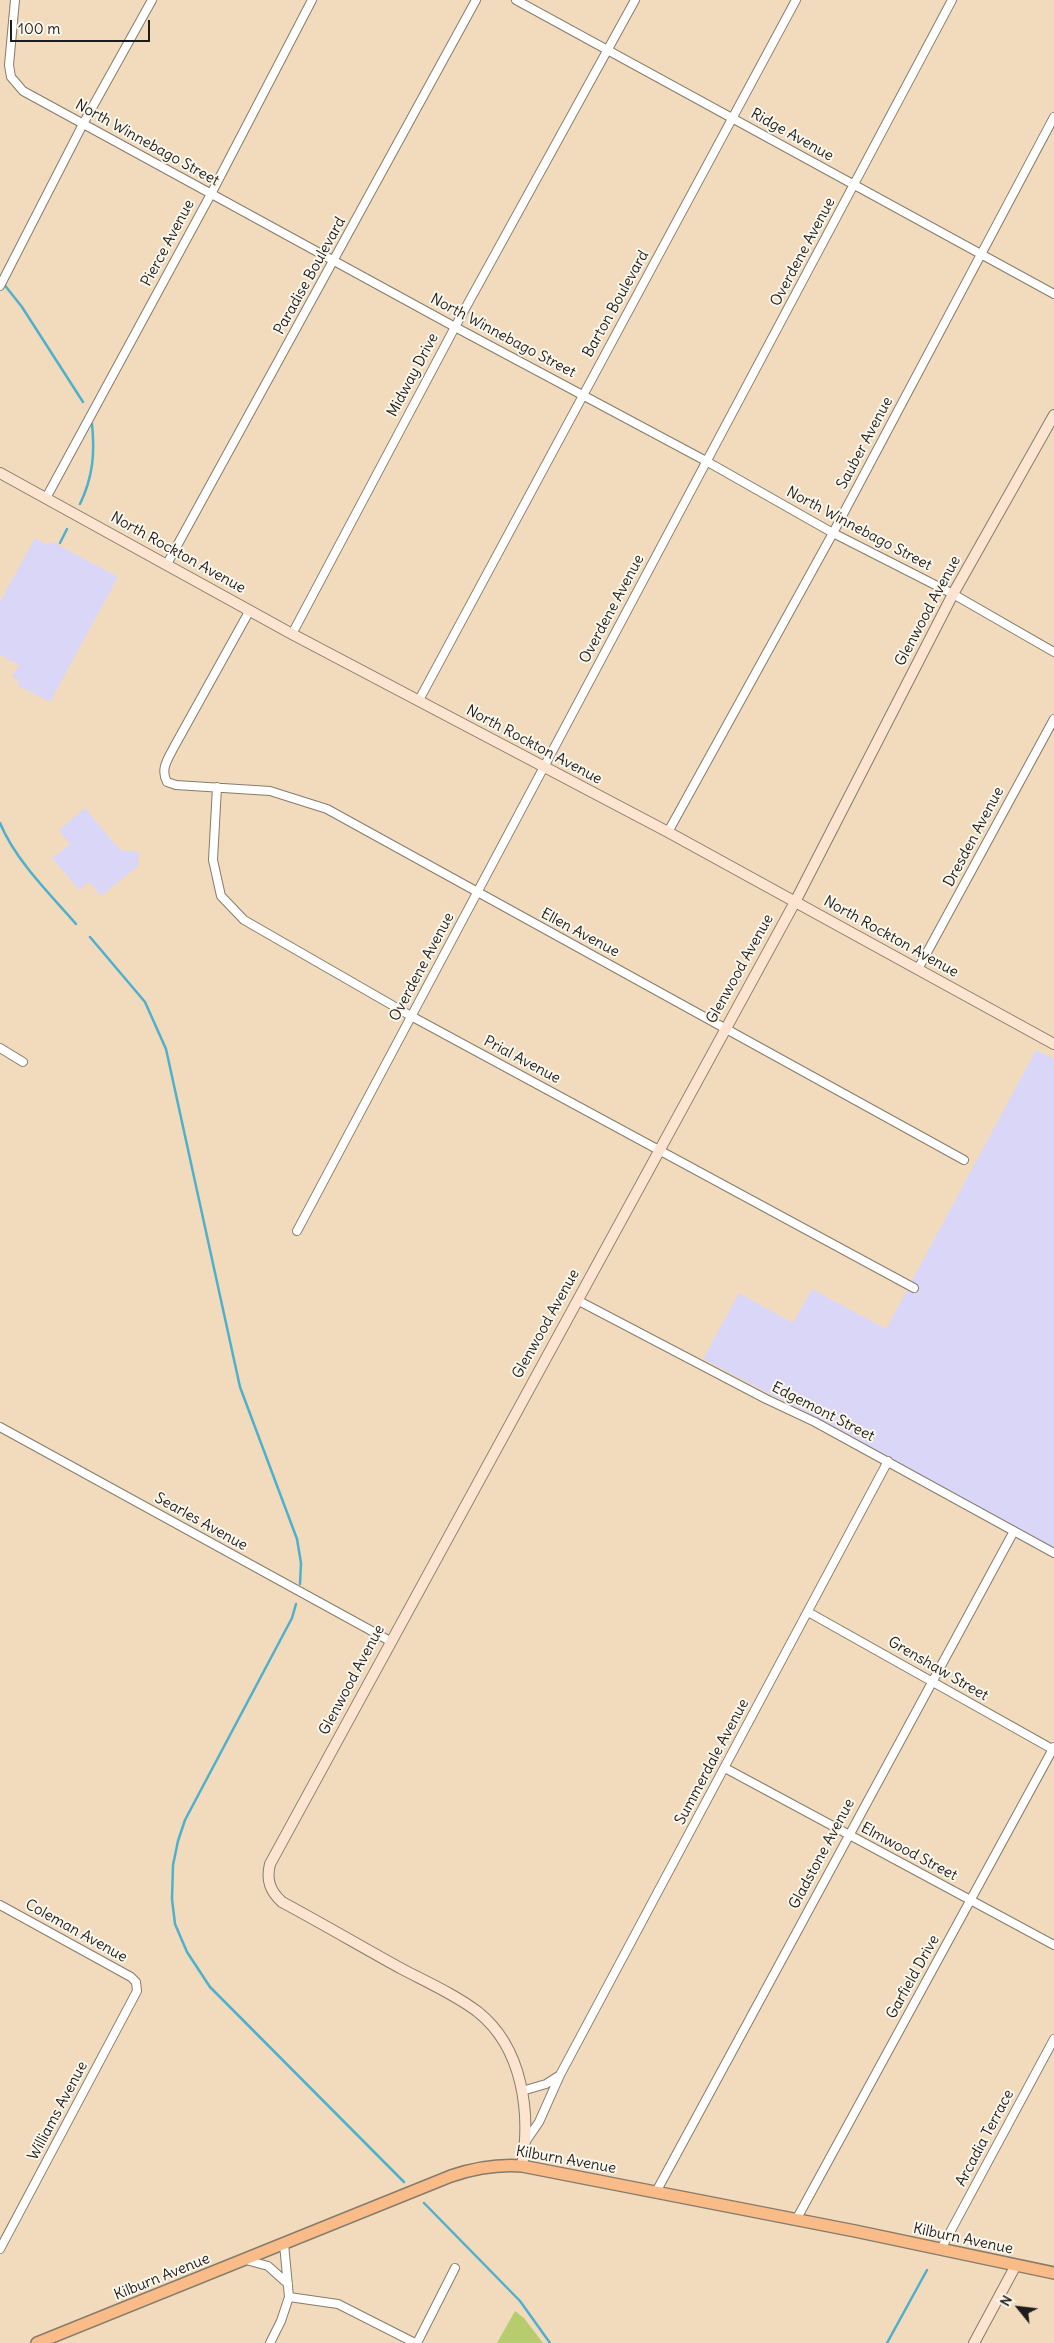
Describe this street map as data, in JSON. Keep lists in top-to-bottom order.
{
  "streets": {
    "main road": ["Kilburn Avenue"],
    "street": [
      "Ridge Avenue",
      "North Winnebago Street",
      "Pierce Avenue",
      "Overdene Avenue",
      "Paradise Boulevard",
      "Barton Boulevard",
      "Midway Drive",
      "Sauber Avenue",
      "North Rockton Avenue",
      "Glenwood Avenue",
      "Dresden Avenue",
      "Ellen Avenue",
      "Prial Avenue",
      "Edgemont Street",
      "Searles Avenue",
      "Grenshaw Street",
      "Summerdale Avenue",
      "Elmwood Street",
      "Gladstone Avenue",
      "Coleman Avenue",
      "Garfield Drive",
      "Williams Avenue",
      "Arcadia Terrace"
    ]
  },
  "crossings": [
    ["Ridge Avenue", "Overdene Avenue"],
    ["Ridge Avenue", "Barton Boulevard"],
    ["Ridge Avenue", "Midway Drive"],
    ["Ridge Avenue", "Sauber Avenue"],
    ["North Winnebago Street", "Pierce Avenue"],
    ["North Winnebago Street", "Overdene Avenue"],
    ["North Winnebago Street", "Paradise Boulevard"],
    ["North Winnebago Street", "Barton Boulevard"],
    ["North Winnebago Street", "Midway Drive"],
    ["North Winnebago Street", "Sauber Avenue"],
    ["North Winnebago Street", "Glenwood Avenue"],
    ["Pierce Avenue", "North Rockton Avenue"],
    ["Overdene Avenue", "North Rockton Avenue"],
    ["Overdene Avenue", "Ellen Avenue"],
    ["Overdene Avenue", "Prial Avenue"],
    ["Paradise Boulevard", "North Rockton Avenue"],
    ["Barton Boulevard", "North Rockton Avenue"],
    ["Midway Drive", "North Rockton Avenue"],
    ["Sauber Avenue", "North Rockton Avenue"],
    ["North Rockton Avenue", "Glenwood Avenue"],
    ["North Rockton Avenue", "Dresden Avenue"],
    ["North Rockton Avenue", "Ellen Avenue"],
    ["Glenwood Avenue", "Ellen Avenue"],
    ["Glenwood Avenue", "Prial Avenue"],
    ["Glenwood Avenue", "Edgemont Street"],
    ["Glenwood Avenue", "Searles Avenue"],
    ["Glenwood Avenue", "Summerdale Avenue"],
    ["Glenwood Avenue", "Kilburn Avenue"],
    ["Ellen Avenue", "Prial Avenue"],
    ["Edgemont Street", "Summerdale Avenue"],
    ["Edgemont Street", "Gladstone Avenue"],
    ["Grenshaw Street", "Summerdale Avenue"],
    ["Grenshaw Street", "Gladstone Avenue"],
    ["Grenshaw Street", "Garfield Drive"],
    ["Summerdale Avenue", "Elmwood Street"],
    ["Elmwood Street", "Gladstone Avenue"],
    ["Elmwood Street", "Garfield Drive"],
    ["Gladstone Avenue", "Kilburn Avenue"],
    ["Coleman Avenue", "Williams Avenue"],
    ["Garfield Drive", "Kilburn Avenue"],
    ["Arcadia Terrace", "Kilburn Avenue"]
  ],
  "scale_bar": "100 m",
  "north": "top left"
}
